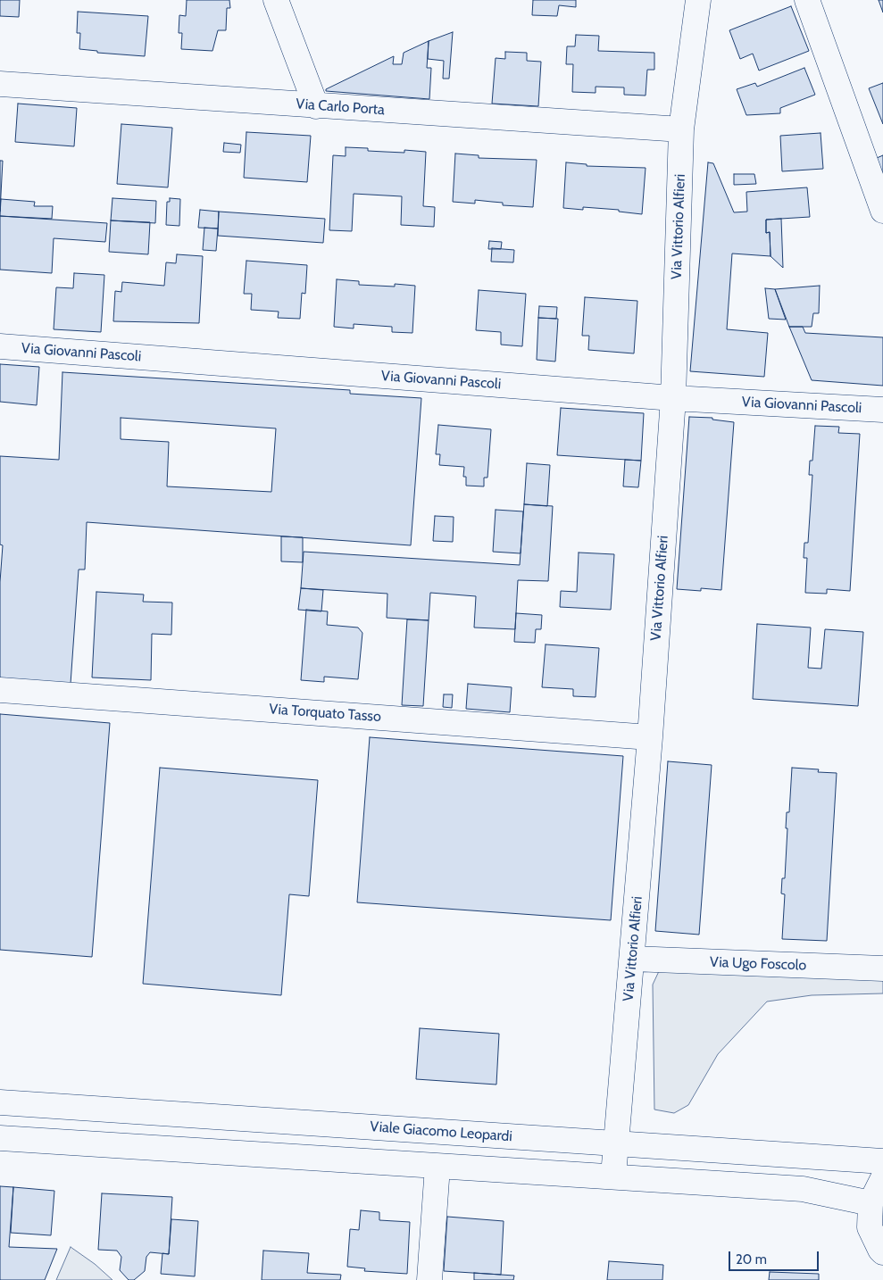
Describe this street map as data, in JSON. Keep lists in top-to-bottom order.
{
  "streets": {
    "street": [
      "Via Carlo Porta",
      "Via Vittorio Alfieri",
      "Via Giovanni Pascoli",
      "Via Torquato Tasso",
      "Via Ugo Foscolo",
      "Viale Giacomo Leopardi"
    ]
  },
  "crossings": [
    ["Via Carlo Porta", "Via Vittorio Alfieri"],
    ["Via Vittorio Alfieri", "Via Giovanni Pascoli"],
    ["Via Vittorio Alfieri", "Via Torquato Tasso"],
    ["Via Vittorio Alfieri", "Via Ugo Foscolo"],
    ["Via Vittorio Alfieri", "Viale Giacomo Leopardi"]
  ],
  "scale_bar": "20 m"
}
